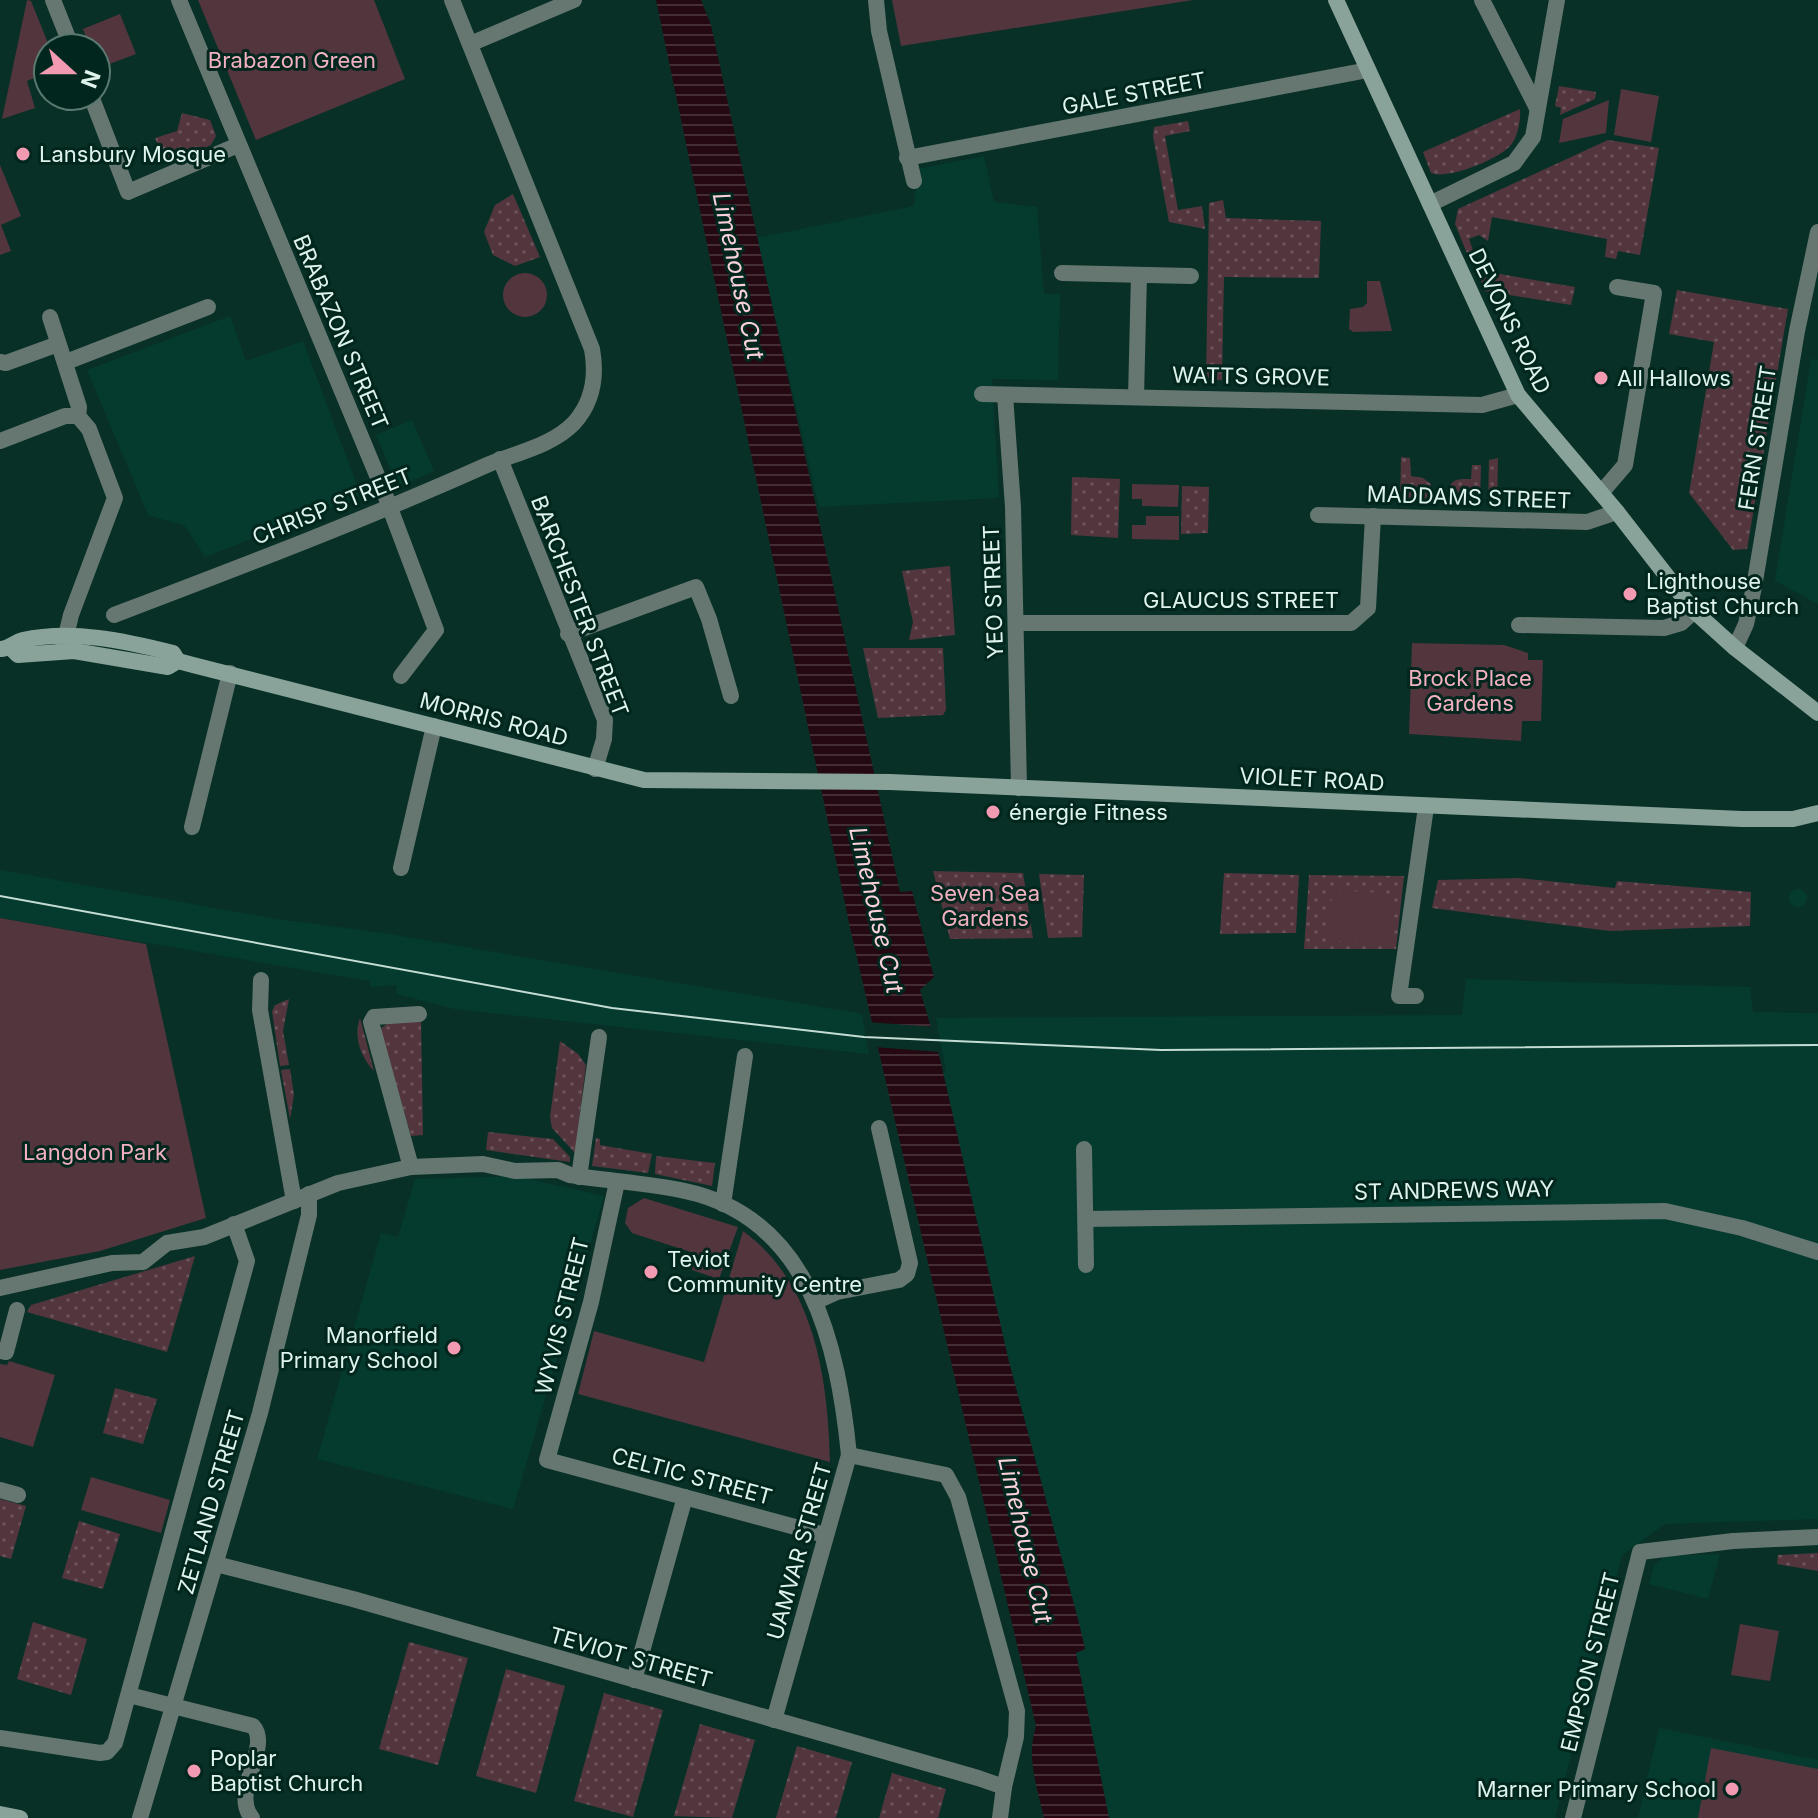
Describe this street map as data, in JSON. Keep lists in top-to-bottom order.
{
  "streets": {
    "street": [
      "GALE STREET",
      "DEVONS ROAD",
      "BRABAZON STREET",
      "WATTS GROVE",
      "FERN STREET",
      "MADDAMS STREET",
      "CHRISP STREET",
      "YEO STREET",
      "GLAUCUS STREET",
      "BARCHESTER STREET",
      "MORRIS ROAD",
      "VIOLET ROAD",
      "ST ANDREWS WAY",
      "WYVIS STREET",
      "CELTIC STREET",
      "ZETLAND STREET",
      "UAMVAR STREET",
      "TEVIOT STREET",
      "EMPSON STREET"
    ]
  },
  "crossings": [
    ["GALE STREET", "DEVONS ROAD"],
    ["DEVONS ROAD", "WATTS GROVE"],
    ["DEVONS ROAD", "FERN STREET"],
    ["DEVONS ROAD", "MADDAMS STREET"],
    ["BRABAZON STREET", "CHRISP STREET"],
    ["WATTS GROVE", "YEO STREET"],
    ["MADDAMS STREET", "GLAUCUS STREET"],
    ["CHRISP STREET", "BARCHESTER STREET"],
    ["YEO STREET", "GLAUCUS STREET"],
    ["YEO STREET", "VIOLET ROAD"],
    ["BARCHESTER STREET", "MORRIS ROAD"],
    ["MORRIS ROAD", "VIOLET ROAD"],
    ["WYVIS STREET", "CELTIC STREET"],
    ["WYVIS STREET", "UAMVAR STREET"],
    ["CELTIC STREET", "UAMVAR STREET"],
    ["ZETLAND STREET", "UAMVAR STREET"],
    ["ZETLAND STREET", "TEVIOT STREET"],
    ["UAMVAR STREET", "TEVIOT STREET"]
  ],
  "water": ["Limehouse Cut"],
  "parks": [
    "Brabazon Green",
    "Brock Place Gardens",
    "Seven Sea Gardens",
    "Langdon Park"
  ],
  "places": [
    "Lansbury Mosque",
    "All Hallows",
    "Lighthouse Baptist Church",
    "énergie Fitness",
    "Teviot Community Centre",
    "Manorfield Primary School",
    "Poplar Baptist Church",
    "Marner Primary School"
  ],
  "north": "right"
}
